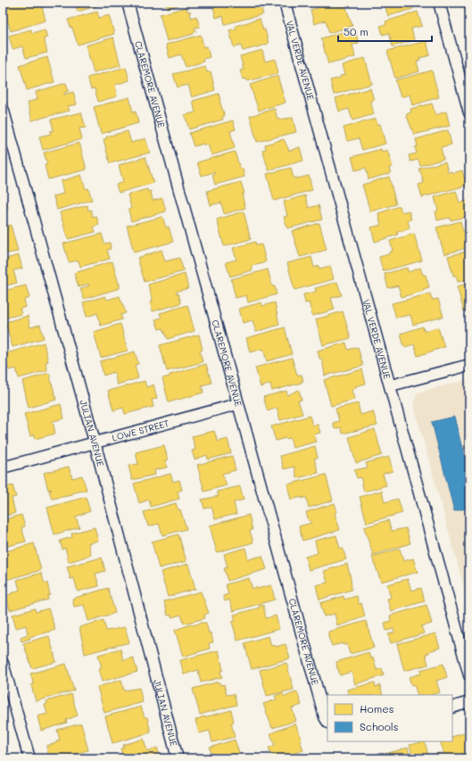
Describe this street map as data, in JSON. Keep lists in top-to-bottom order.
{
  "streets": {
    "street": [
      "VAL VERDE AVENUE",
      "CLAREMORE AVENUE",
      "LOWE STREET",
      "JULIAN AVENUE"
    ]
  },
  "crossings": [
    ["CLAREMORE AVENUE", "LOWE STREET"],
    ["LOWE STREET", "JULIAN AVENUE"]
  ],
  "legend": ["Homes", "Schools"],
  "scale_bar": "50 m"
}
